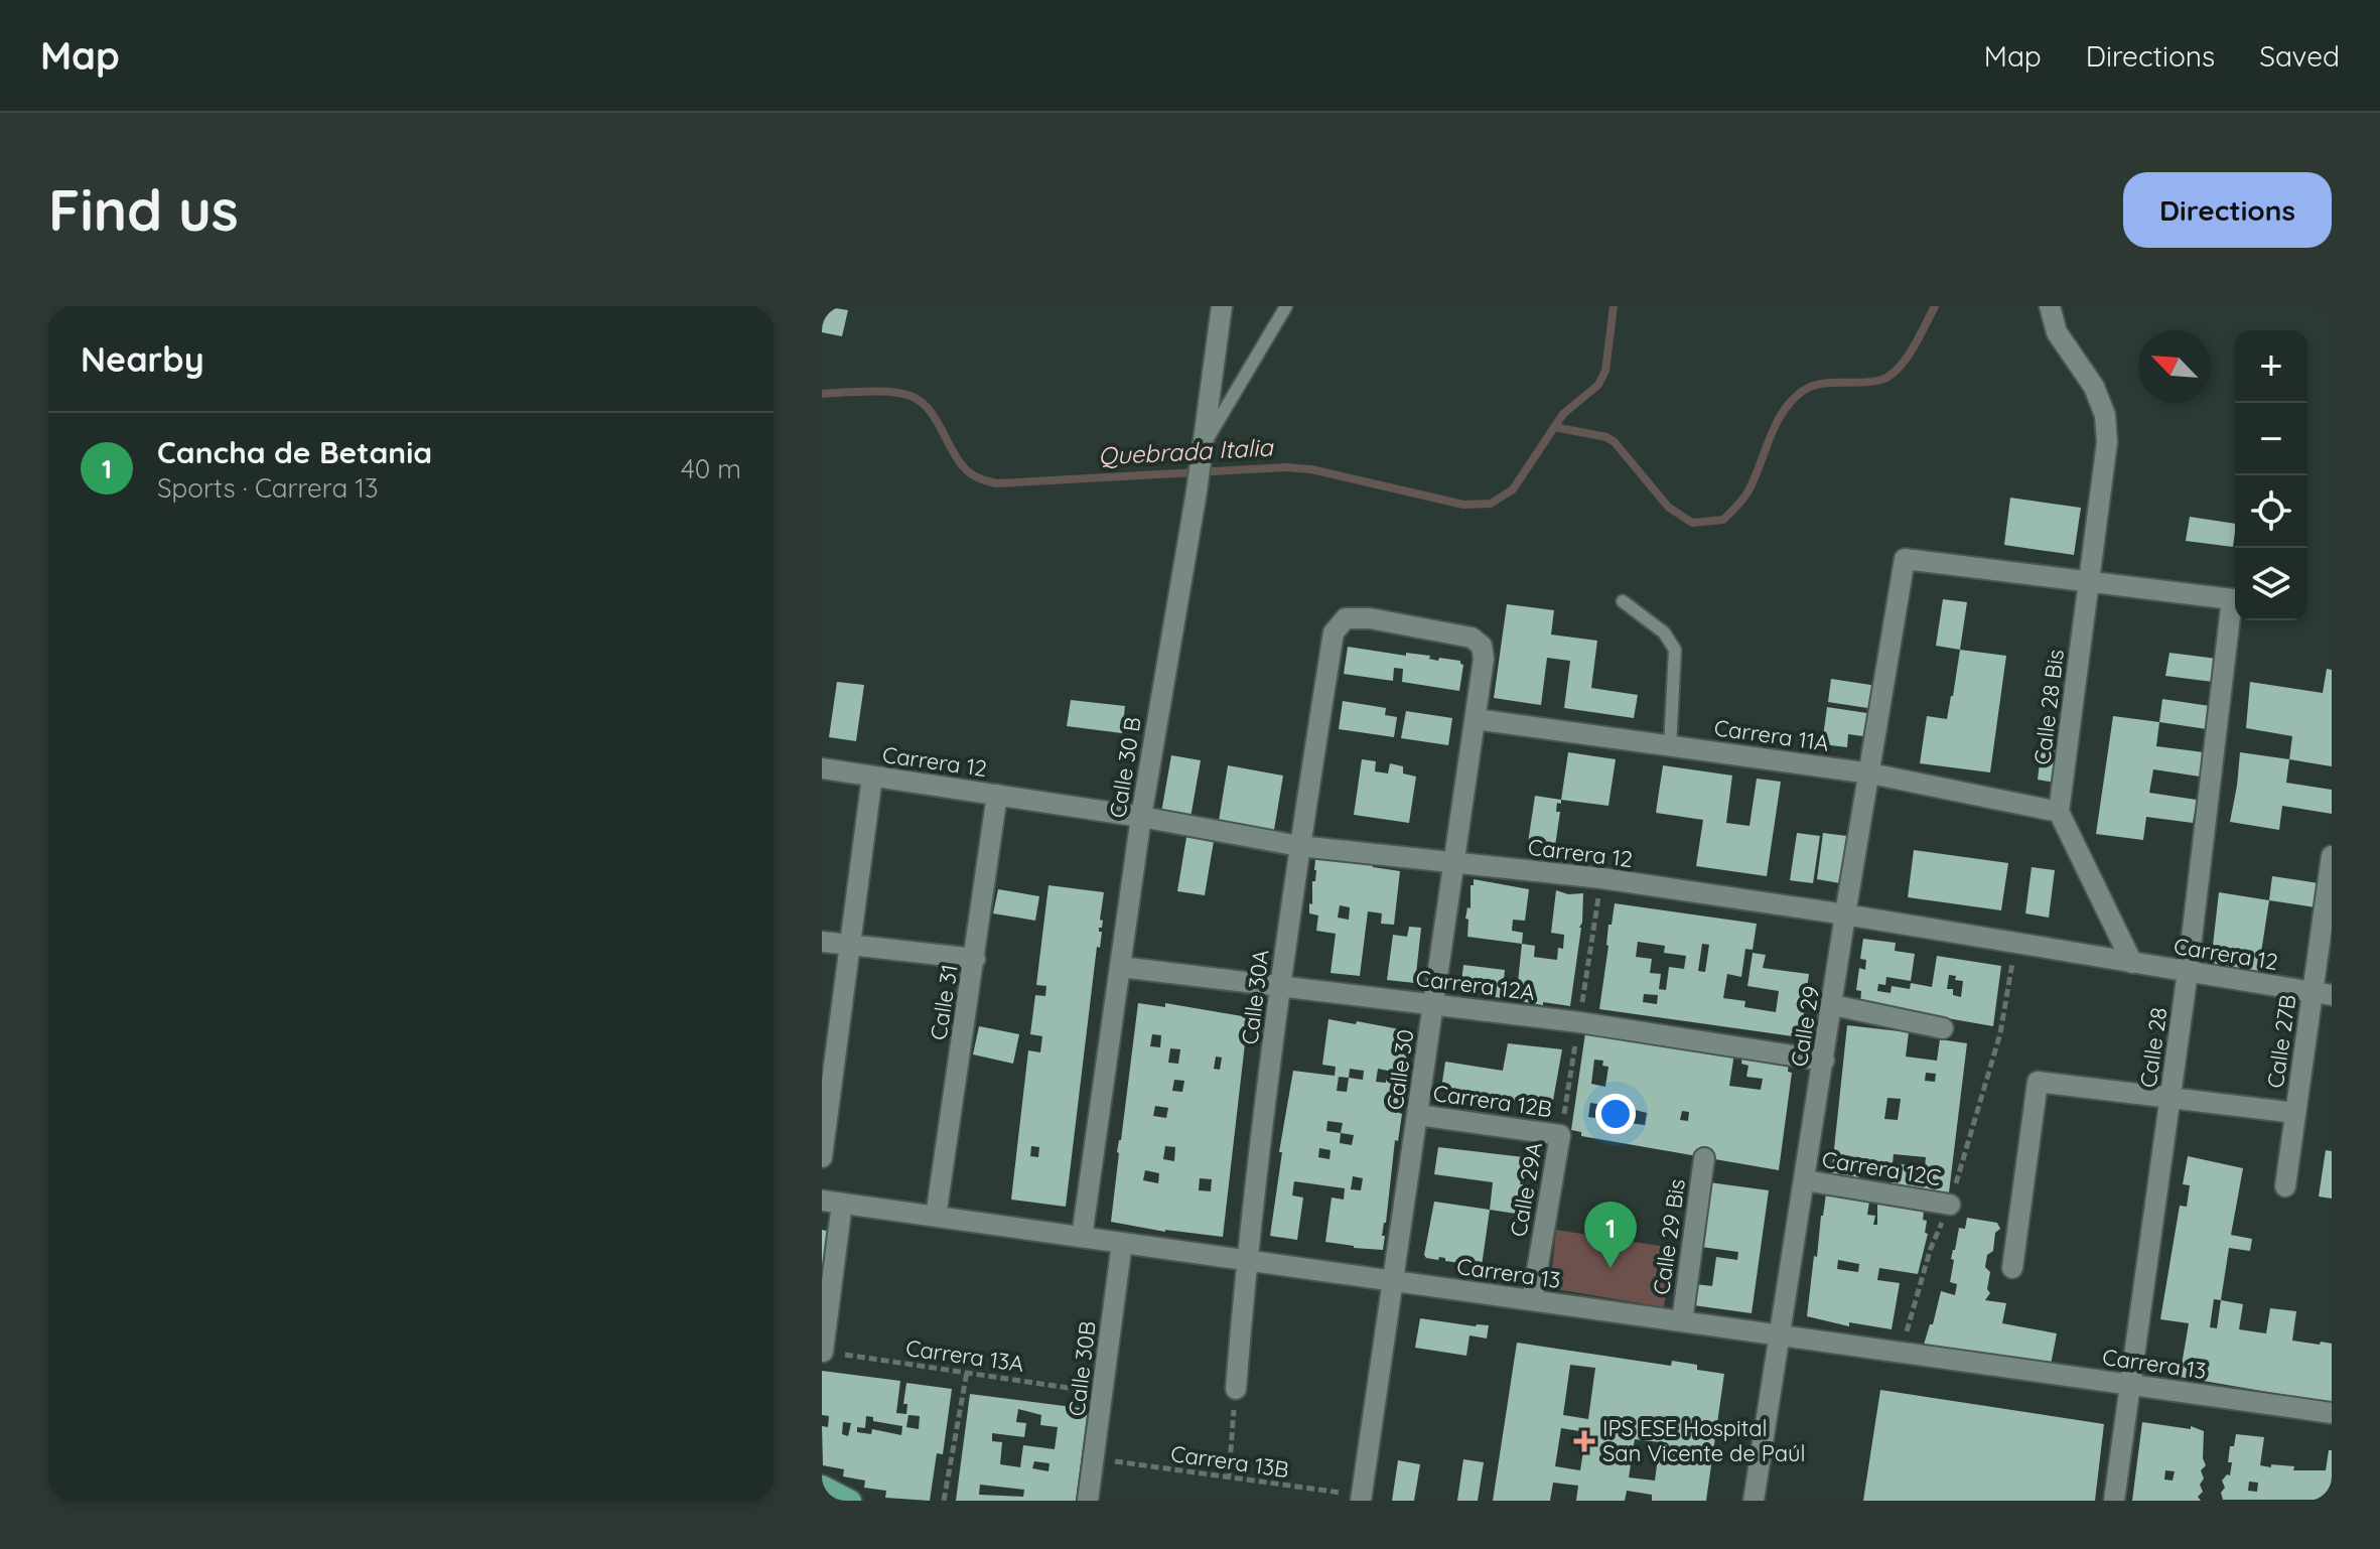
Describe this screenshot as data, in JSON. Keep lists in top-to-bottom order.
{
  "streets": {
    "street": [
      "Calle 28 Bis",
      "Carrera 11A",
      "Carrera 12",
      "Calle 30 B",
      "Carrera 12A",
      "Calle 30A",
      "Calle 31",
      "Calle 29",
      "Calle 27B",
      "Calle 28",
      "Calle 30",
      "Carrera 12B",
      "Carrera 12C",
      "Calle 29A",
      "Calle 29 Bis",
      "Carrera 13",
      "Calle 30B"
    ],
    "path": ["Carrera 13A", "Carrera 13B"]
  },
  "crossings": [
    ["Calle 28 Bis", "Carrera 11A"],
    ["Calle 28 Bis", "Calle 29"],
    ["Calle 28 Bis", "Calle 28"],
    ["Carrera 11A", "Calle 29"],
    ["Carrera 11A", "Calle 30"],
    ["Carrera 12", "Calle 30 B"],
    ["Carrera 12", "Calle 30A"],
    ["Carrera 12", "Calle 31"],
    ["Carrera 12", "Calle 29"],
    ["Carrera 12", "Calle 27B"],
    ["Carrera 12", "Calle 28"],
    ["Carrera 12", "Calle 30"],
    ["Calle 30 B", "Carrera 12A"],
    ["Calle 30 B", "Carrera 13"],
    ["Carrera 12A", "Calle 30A"],
    ["Carrera 12A", "Calle 29"],
    ["Carrera 12A", "Calle 30"],
    ["Calle 30A", "Calle 30"],
    ["Calle 30A", "Carrera 13"],
    ["Calle 31", "Carrera 13"],
    ["Calle 29", "Calle 28"],
    ["Calle 29", "Carrera 12C"],
    ["Calle 29", "Carrera 13"],
    ["Calle 28", "Carrera 13"],
    ["Calle 30", "Carrera 12B"],
    ["Calle 30", "Carrera 13"],
    ["Calle 30", "Carrera 13B"],
    ["Carrera 12B", "Calle 29A"],
    ["Calle 29A", "Carrera 13"],
    ["Calle 29 Bis", "Carrera 13"],
    ["Carrera 13", "Calle 30B"],
    ["Carrera 13A", "Calle 30B"],
    ["Calle 30B", "Carrera 13B"]
  ],
  "water": ["Quebrada Italia"],
  "places": {
    "health": ["IPS ESE Hospital San Vicente de Paúl"]
  },
  "north": "top left",
  "page": {
    "header": "Map",
    "nav": ["Map", "Directions", "Saved"],
    "buttons": "Directions",
    "title": "Find us",
    "heading": "Nearby",
    "map_buttons": ["+", "−"],
    "list": [
      {
        "mark": "1",
        "name": "Cancha de Betania",
        "note": "Sports · Carrera 13",
        "value": "40 m"
      }
    ],
    "pins": "1"
  }
}
